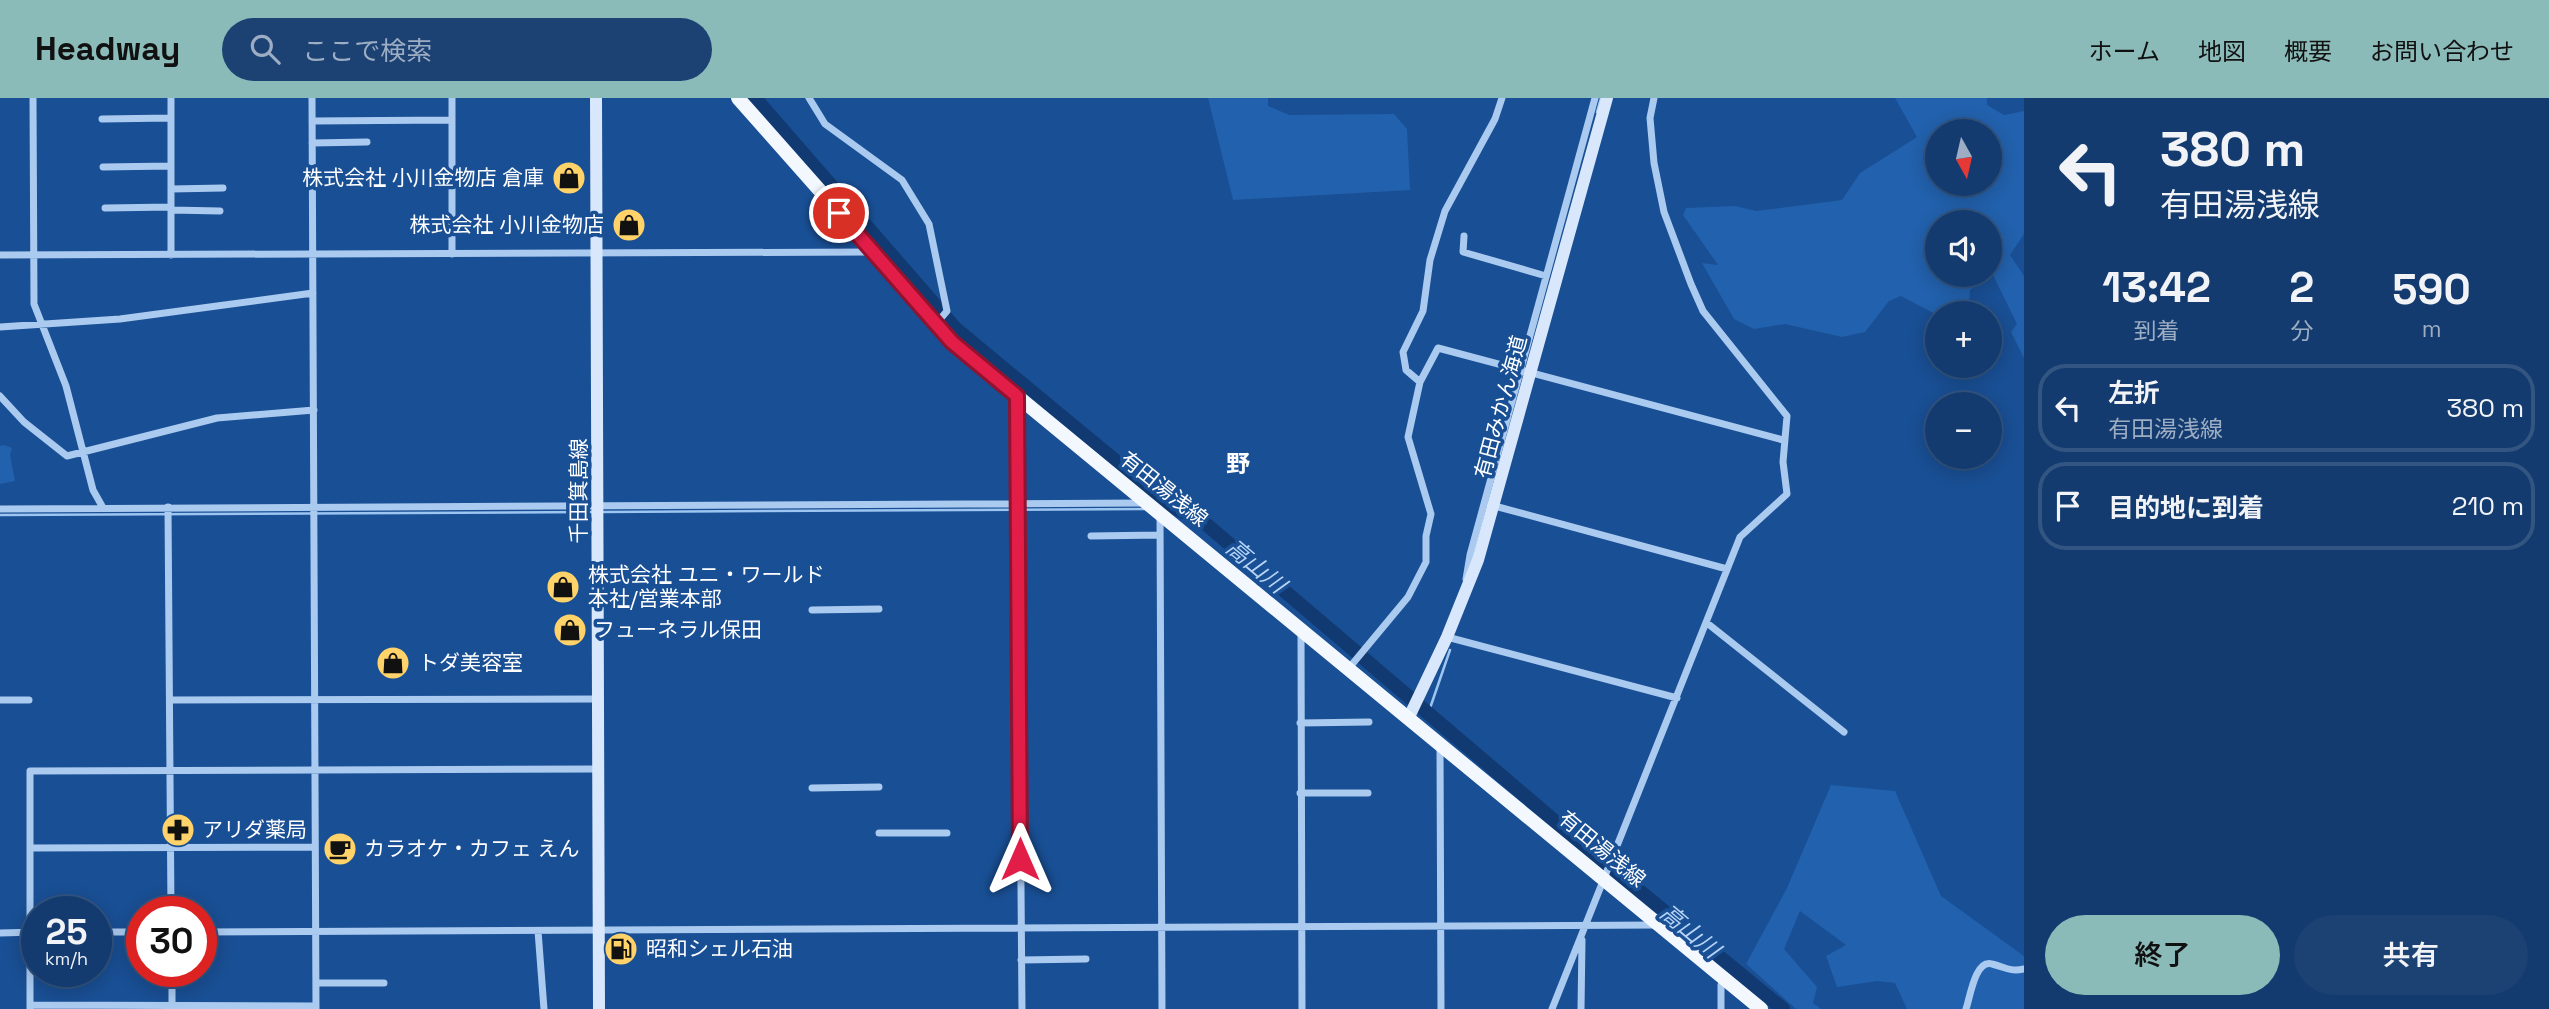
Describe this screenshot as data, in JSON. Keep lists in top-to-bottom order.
{
  "streets": {
    "main road": ["有田みかん海道", "有田湯浅線", "千田箕島線"]
  },
  "crossings": [
    ["有田みかん海道", "有田湯浅線"]
  ],
  "districts": ["野"],
  "water": ["高山川"],
  "places": {
    "shop": [
      "株式会社 小川金物店 倉庫",
      "株式会社 小川金物店",
      "株式会社 ユニ・ワールド 本社/営業本部",
      "フューネラル保田",
      "トダ美容室"
    ],
    "pharmacy": ["アリダ薬局"],
    "cafe": ["カラオケ・カフェ えん"],
    "fuel station": ["昭和シェル石油"]
  },
  "north": "bottom",
  "page": {
    "header": "Headway",
    "search": "ここで検索",
    "nav": [
      "ホーム",
      "地図",
      "概要",
      "お問い合わせ"
    ],
    "turn": ["380 m", "有田湯浅線"],
    "map_buttons": ["+", "−"],
    "eta": [
      "13:42",
      "到着",
      "2",
      "分",
      "590",
      "m"
    ],
    "list": [
      {
        "name": "左折",
        "note": "有田湯浅線",
        "value": "380 m"
      },
      {
        "name": "目的地に到着",
        "value": "210 m"
      }
    ],
    "speed": "25 km/h",
    "limit": "30",
    "buttons": ["終了", "共有"]
  }
}
